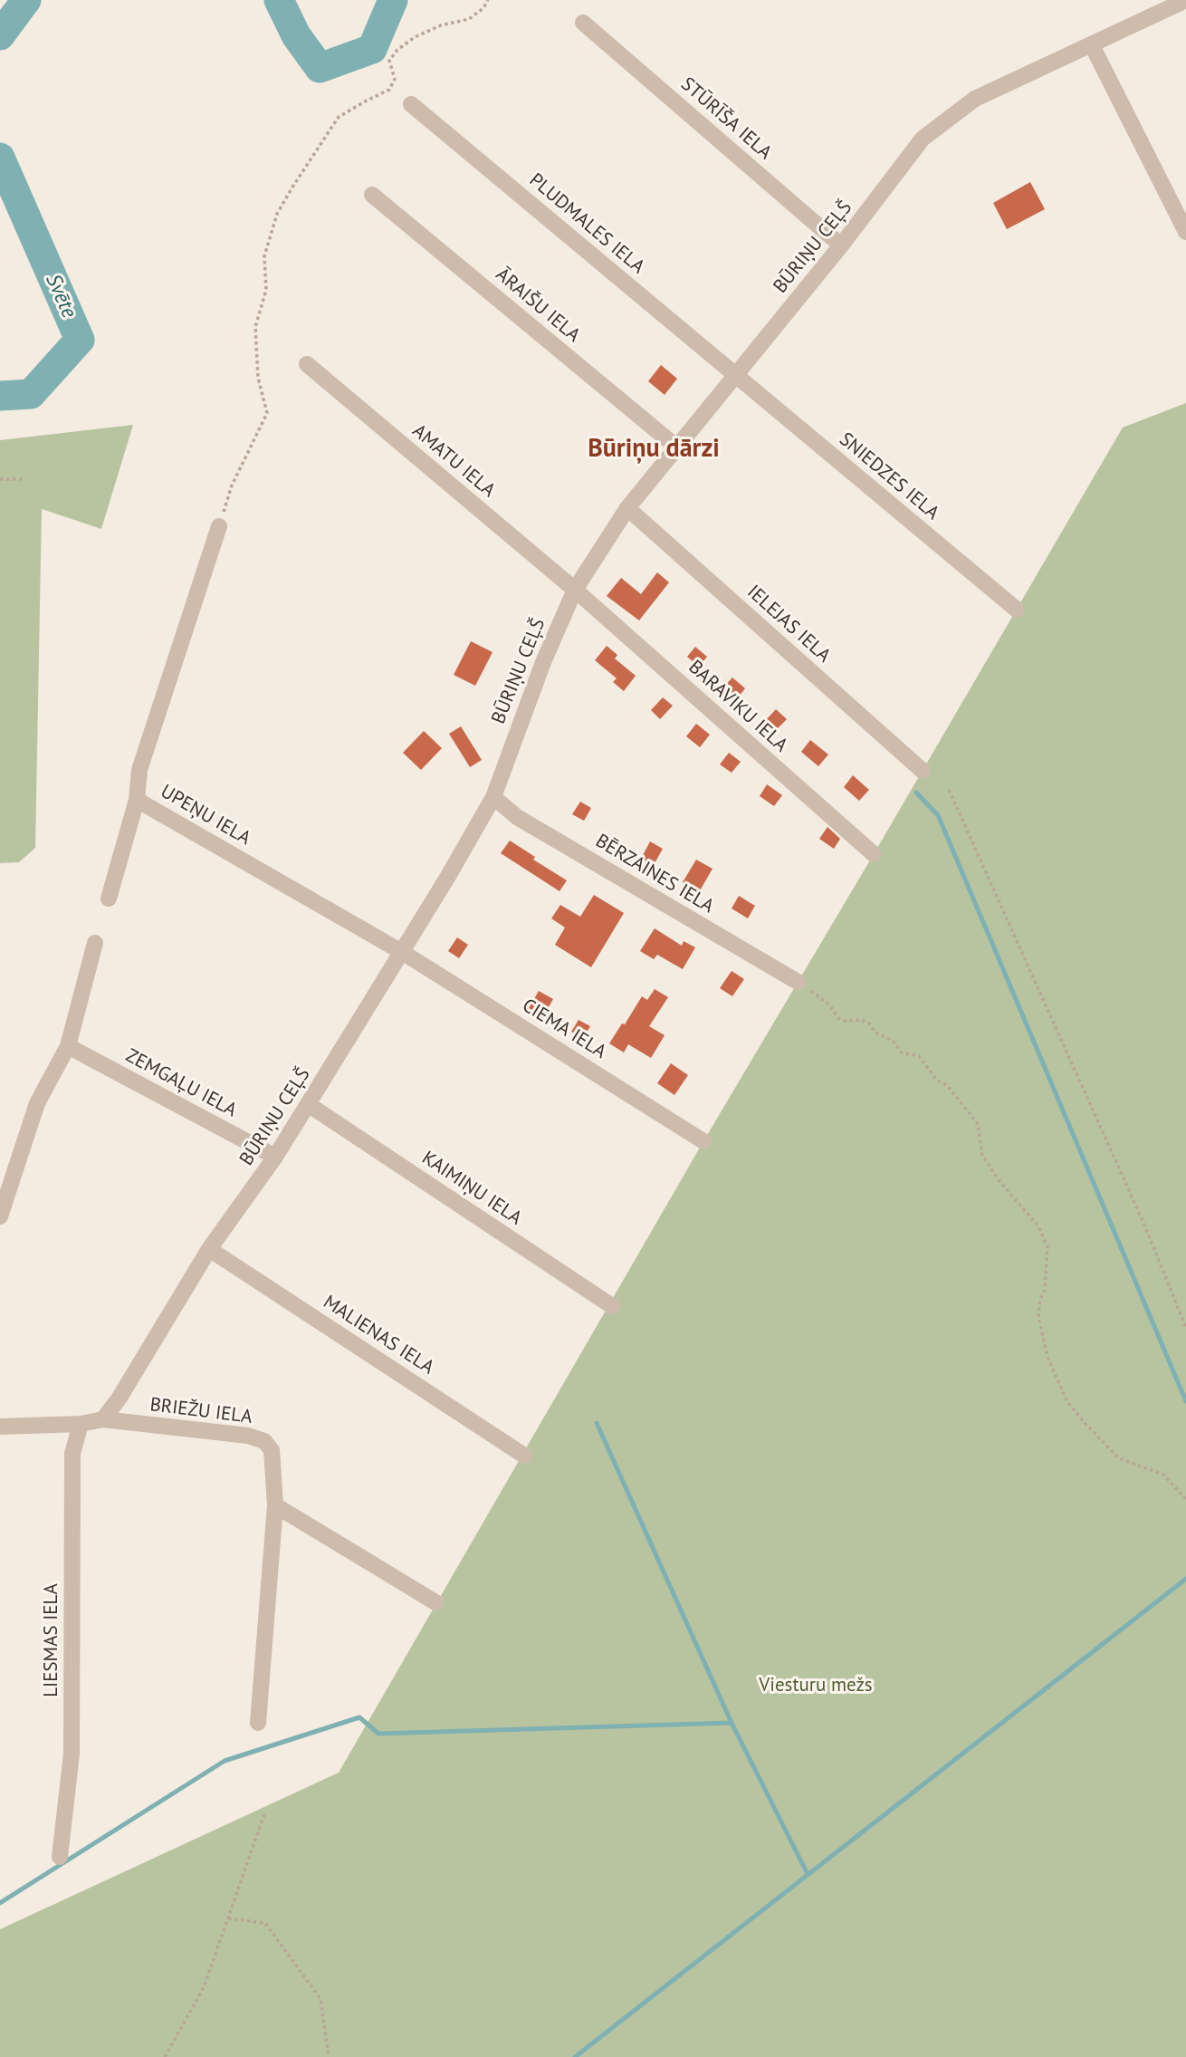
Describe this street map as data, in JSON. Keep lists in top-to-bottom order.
{
  "streets": {
    "street": [
      "STŪRĪŠA IELA",
      "PLUDMALES IELA",
      "BŪRIŅU CEĻŠ",
      "ĀRAIŠU IELA",
      "AMATU IELA",
      "SNIEDZES IELA",
      "IELEJAS IELA",
      "BARAVIKU IELA",
      "UPEŅU IELA",
      "BĒRZAINES IELA",
      "CIEMA IELA",
      "ZEMGAĻU IELA",
      "KAIMIŅU IELA",
      "MALIENAS IELA",
      "BRIEŽU IELA",
      "LIESMAS IELA"
    ]
  },
  "crossings": [
    ["STŪRĪŠA IELA", "BŪRIŅU CEĻŠ"],
    ["PLUDMALES IELA", "BŪRIŅU CEĻŠ"],
    ["PLUDMALES IELA", "SNIEDZES IELA"],
    ["BŪRIŅU CEĻŠ", "ĀRAIŠU IELA"],
    ["BŪRIŅU CEĻŠ", "AMATU IELA"],
    ["BŪRIŅU CEĻŠ", "SNIEDZES IELA"],
    ["BŪRIŅU CEĻŠ", "IELEJAS IELA"],
    ["BŪRIŅU CEĻŠ", "BARAVIKU IELA"],
    ["BŪRIŅU CEĻŠ", "UPEŅU IELA"],
    ["BŪRIŅU CEĻŠ", "BĒRZAINES IELA"],
    ["BŪRIŅU CEĻŠ", "CIEMA IELA"],
    ["BŪRIŅU CEĻŠ", "ZEMGAĻU IELA"],
    ["BŪRIŅU CEĻŠ", "KAIMIŅU IELA"],
    ["BŪRIŅU CEĻŠ", "MALIENAS IELA"],
    ["BŪRIŅU CEĻŠ", "BRIEŽU IELA"],
    ["AMATU IELA", "BARAVIKU IELA"],
    ["UPEŅU IELA", "CIEMA IELA"]
  ],
  "districts": ["Būriņu dārzi"],
  "water": ["Svēte"],
  "parks": ["Viesturu mežs"]
}
